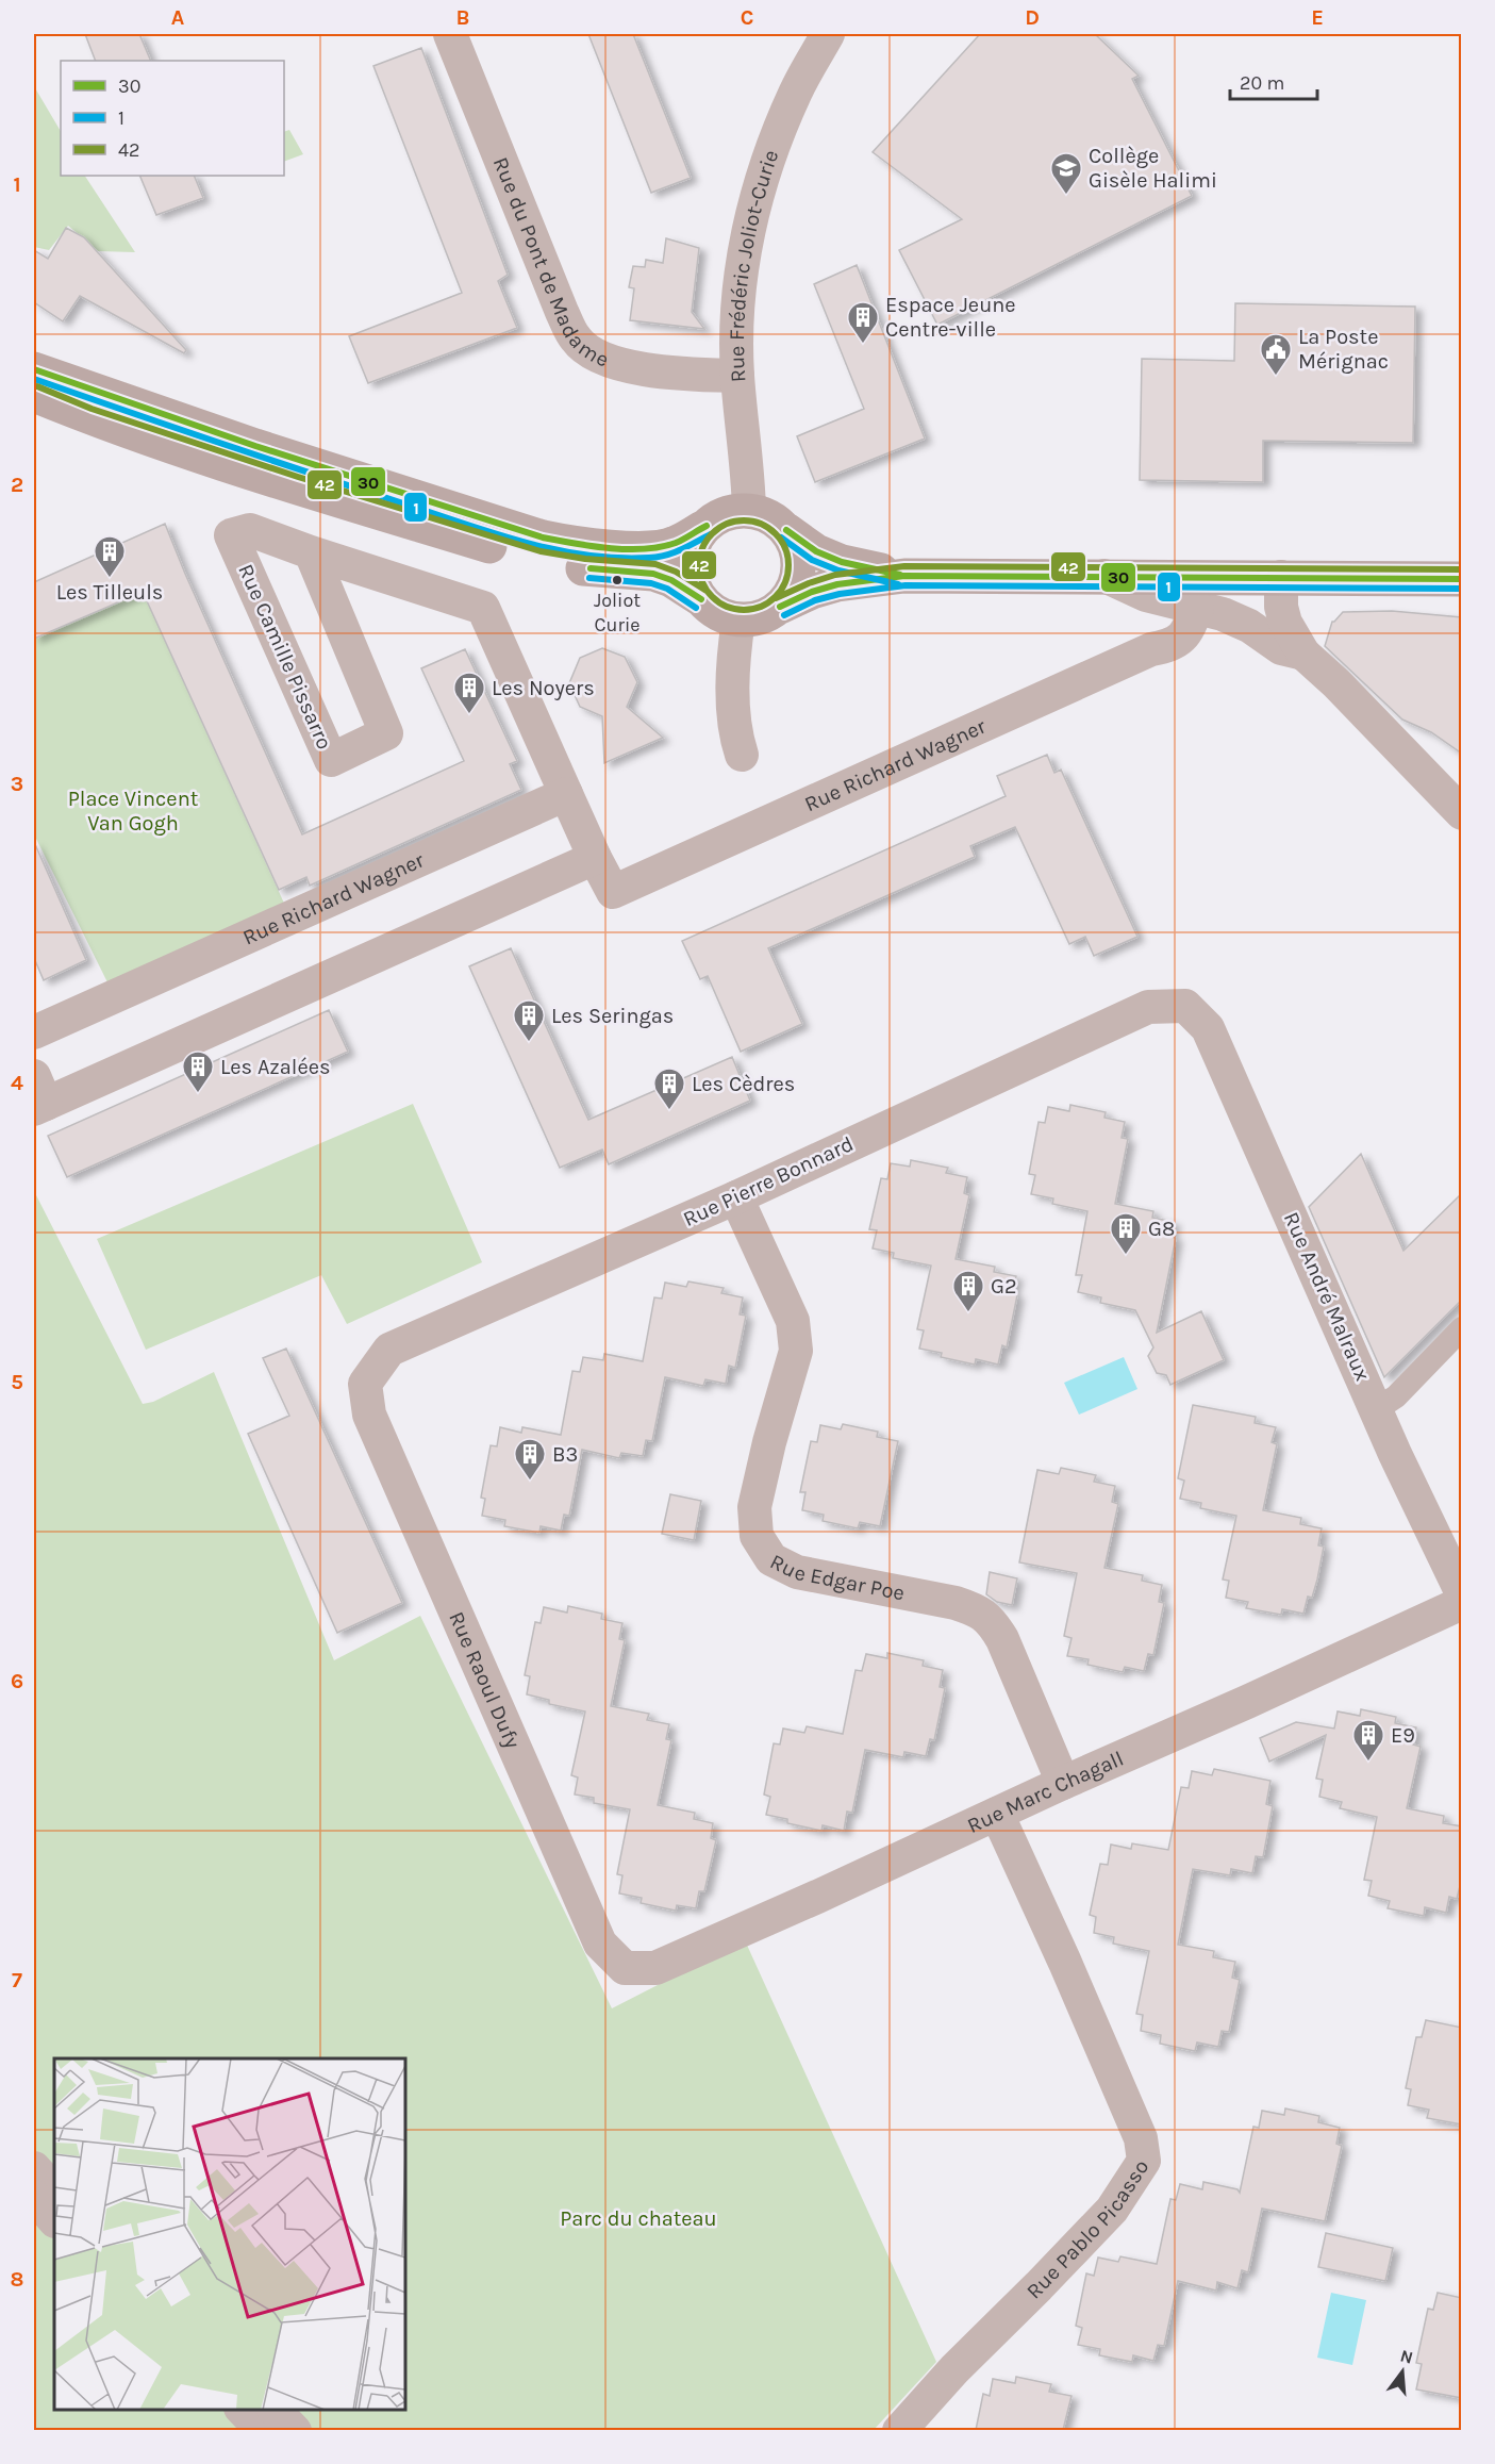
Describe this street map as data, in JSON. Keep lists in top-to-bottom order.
{
  "streets": {
    "street": [
      "Rue du Pont de Madame",
      "Rue Frédéric Joliot-Curie",
      "Rue Camille Pissarro",
      "Rue Richard Wagner",
      "Rue Pierre Bonnard",
      "Rue André Malraux",
      "Rue Edgar Poe",
      "Rue Raoul Dufy",
      "Rue Marc Chagall",
      "Rue Pablo Picasso"
    ]
  },
  "crossings": [
    ["Rue du Pont de Madame", "Rue Frédéric Joliot-Curie"],
    ["Rue Camille Pissarro", "Rue Richard Wagner"],
    ["Rue Pierre Bonnard", "Rue André Malraux"],
    ["Rue Pierre Bonnard", "Rue Edgar Poe"],
    ["Rue Pierre Bonnard", "Rue Raoul Dufy"],
    ["Rue Edgar Poe", "Rue Marc Chagall"],
    ["Rue Raoul Dufy", "Rue Marc Chagall"],
    ["Rue Marc Chagall", "Rue Pablo Picasso"]
  ],
  "parks": ["Place Vincent Van Gogh", "Parc du chateau"],
  "places": {
    "school or university": ["Collège Gisèle Halimi"],
    "building": [
      "Espace Jeune Centre-ville",
      "Les Tilleuls",
      "Les Noyers",
      "Les Seringas",
      "Les Azalées",
      "Les Cèdres",
      "G8",
      "G2",
      "B3",
      "E9"
    ],
    "public building": ["La Poste Mérignac"],
    "other": ["Joliot Curie"]
  },
  "lines": ["transit line 30", "transit line 1", "transit line 42"],
  "legend": ["30", "1", "42"],
  "scale_bar": "20 m",
  "north": "top",
  "grid": {
    "columns": [
      "A",
      "B",
      "C",
      "D",
      "E"
    ],
    "rows": [
      "1",
      "2",
      "3",
      "4",
      "5",
      "6",
      "7",
      "8"
    ]
  }
}
